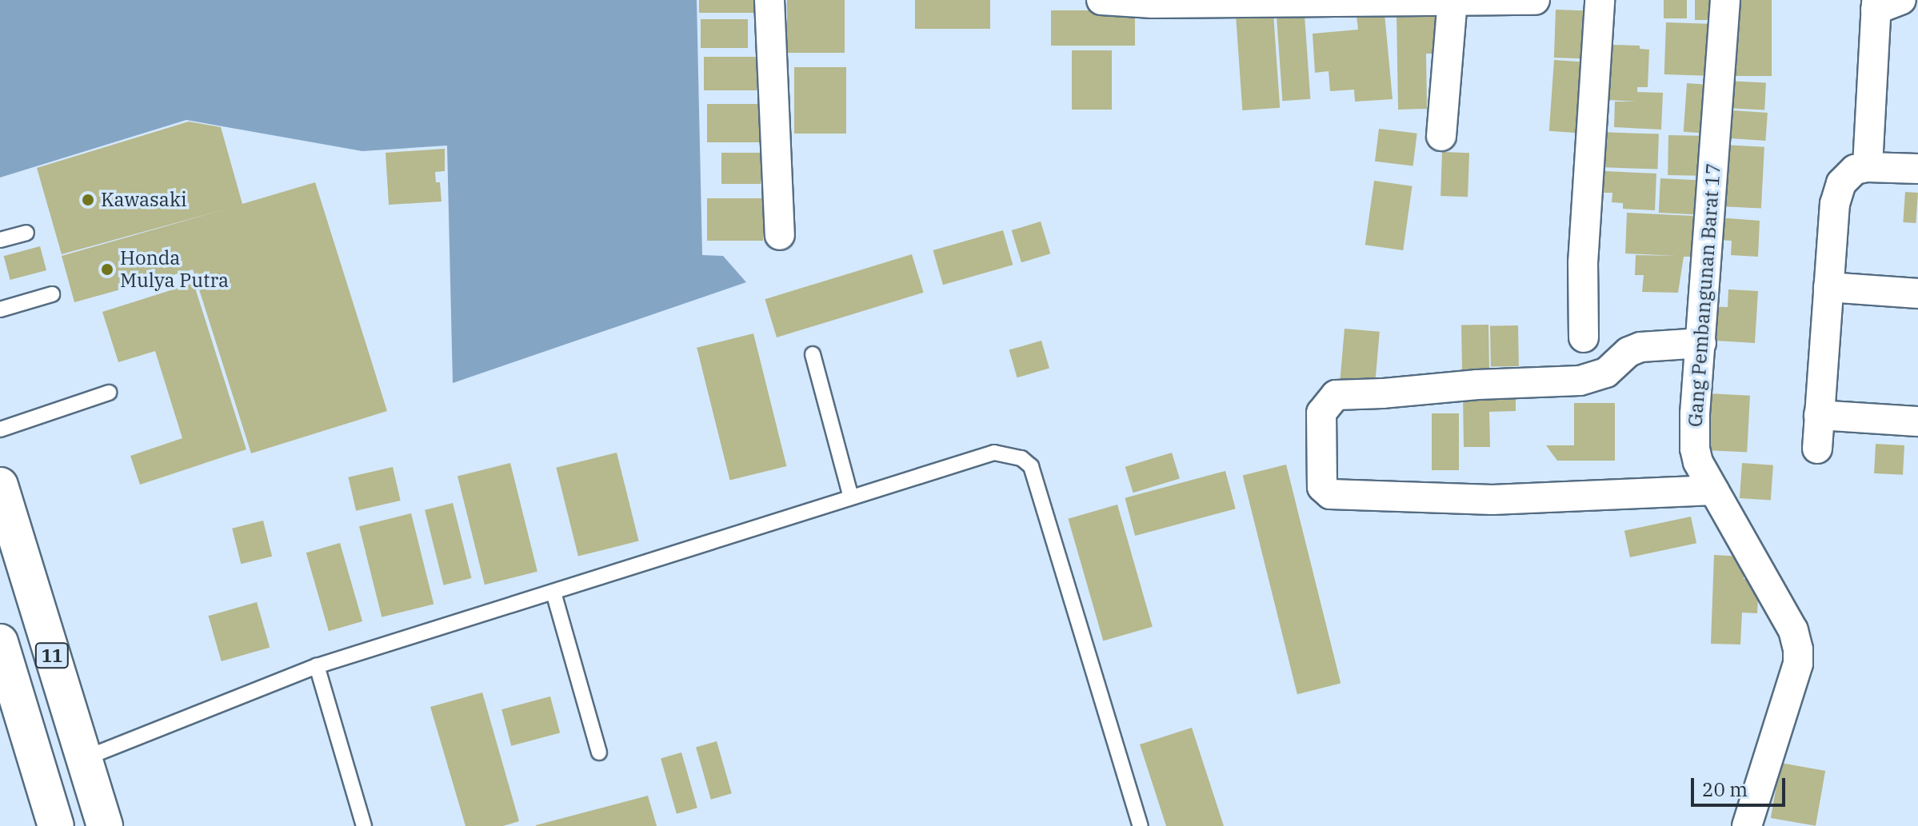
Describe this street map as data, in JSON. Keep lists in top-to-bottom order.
{
  "streets": {
    "highway": ["11"],
    "street": ["Gang Pembangunan Barat 17"]
  },
  "places": ["Kawasaki", "Honda Mulya Putra"],
  "scale_bar": "20 m"
}
